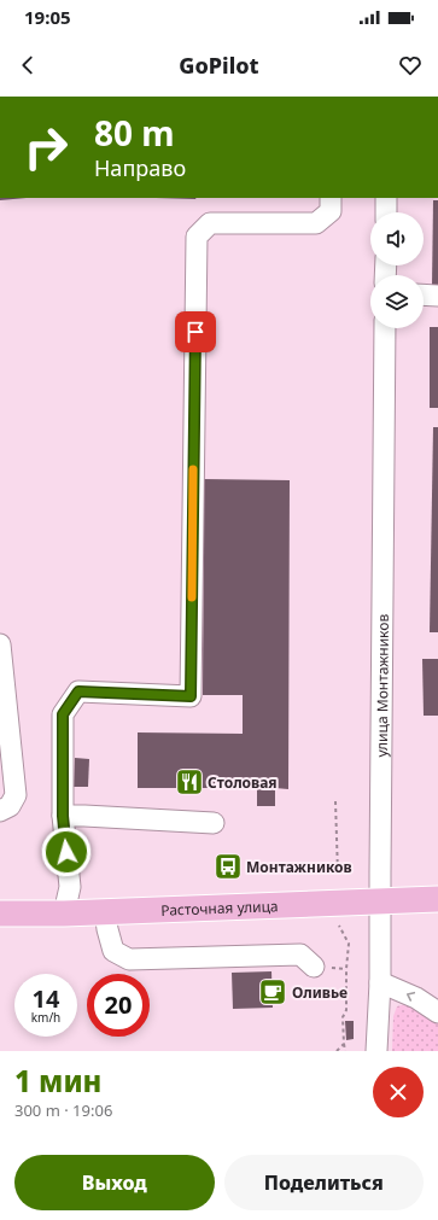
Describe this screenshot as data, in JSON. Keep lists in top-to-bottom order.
{
  "streets": {
    "main road": ["Расточная улица"],
    "street": ["улица Монтажников"]
  },
  "crossings": [
    ["улица Монтажников", "Расточная улица"]
  ],
  "places": {
    "restaurant": ["Столовая"],
    "bus stop": ["Монтажников"],
    "cafe": ["Оливье"]
  },
  "page": {
    "status": "19:05",
    "header": "GoPilot",
    "turn": ["80 m", "Направо"],
    "speed": "14 km/h",
    "limit": "20",
    "heading": ["1 мин", "300 m · 19:06"],
    "buttons": ["Выход", "Поделиться"]
  }
}
